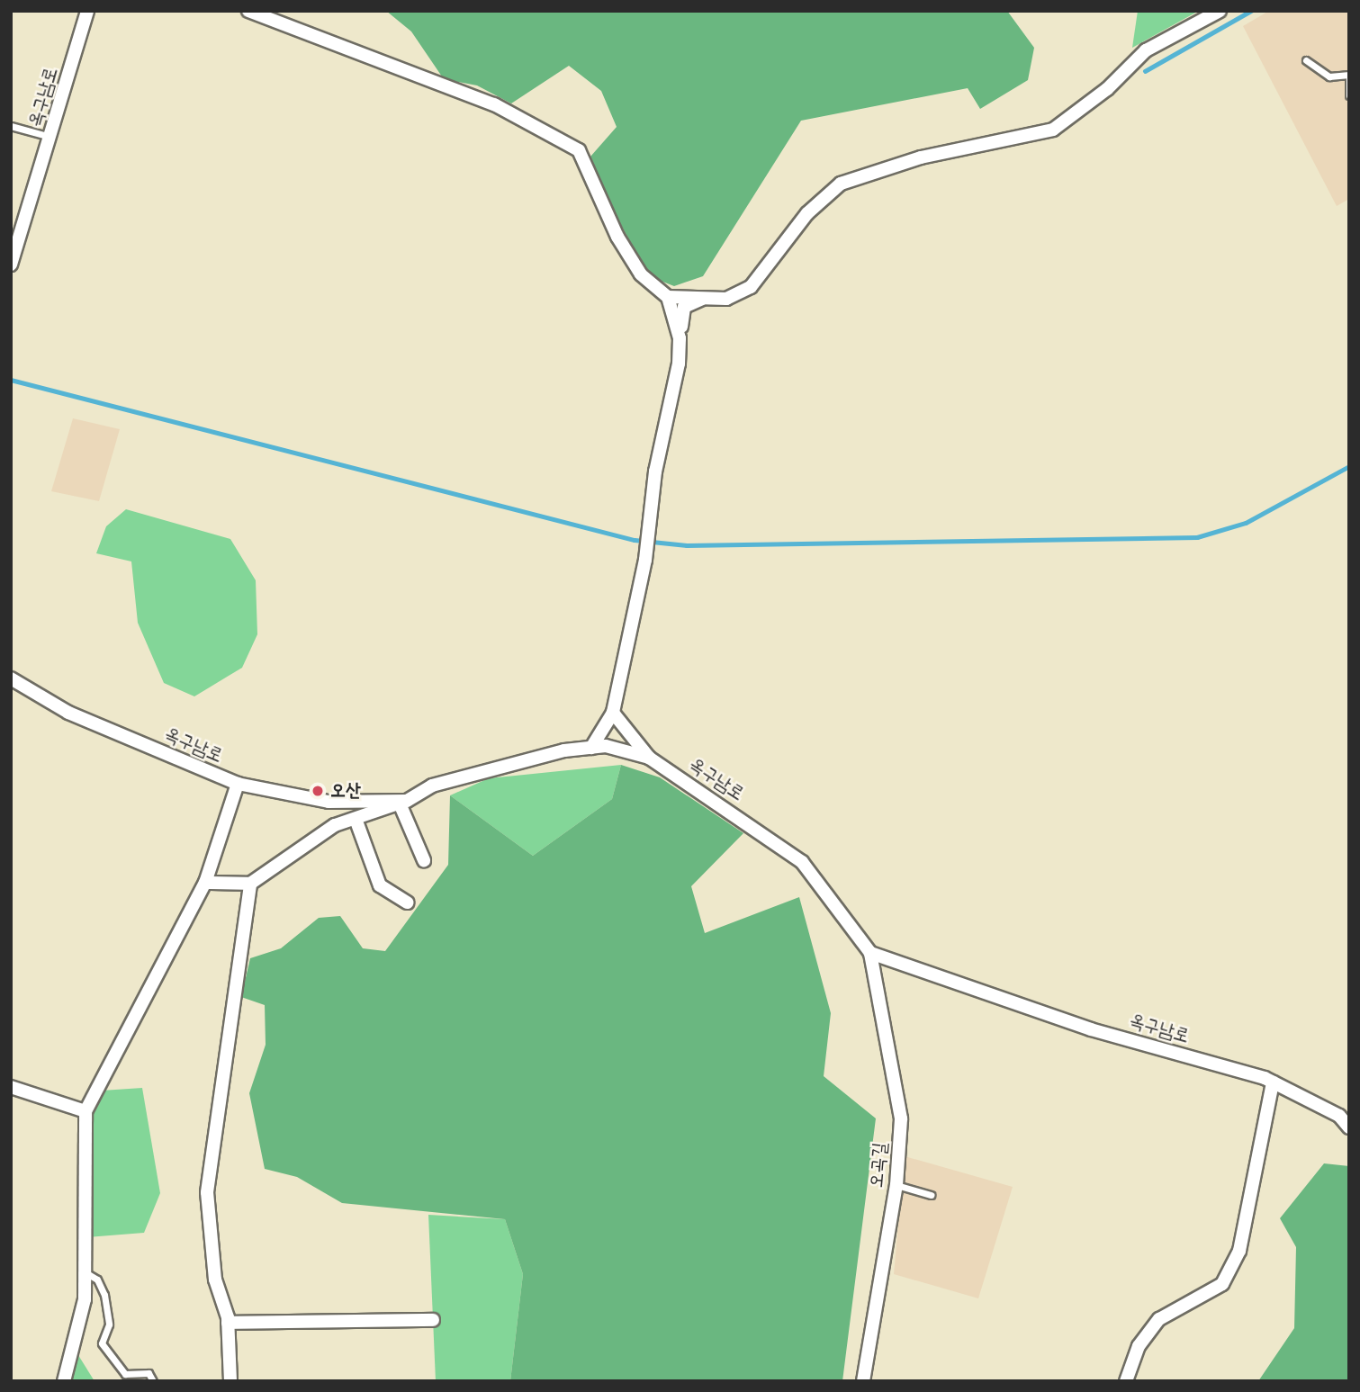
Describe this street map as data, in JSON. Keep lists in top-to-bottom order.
{
  "streets": {
    "street": ["옥구남로", "오곡길"]
  },
  "crossings": [
    ["옥구남로", "오곡길"]
  ],
  "places": ["오산"]
}
